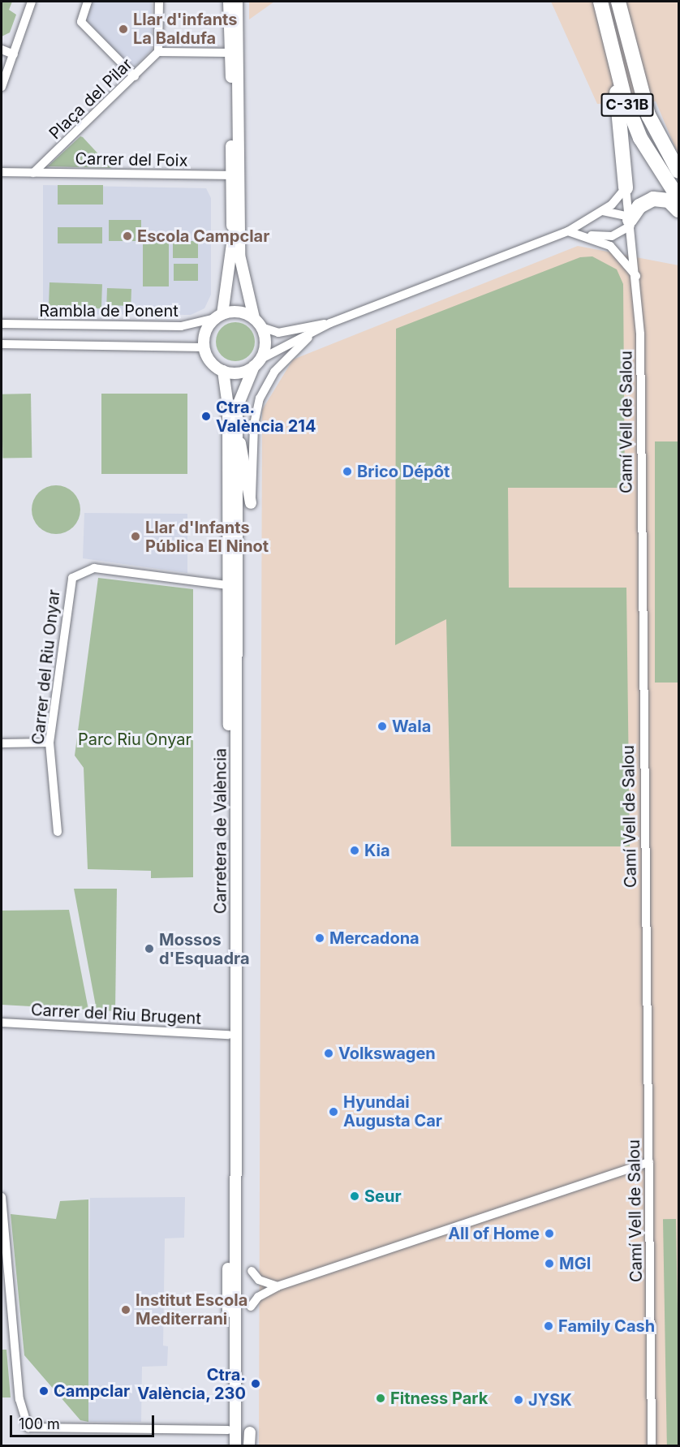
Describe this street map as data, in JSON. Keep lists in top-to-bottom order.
{
  "streets": {
    "highway": ["C-31B"],
    "main road": ["Carretera de València"],
    "street": [
      "Plaça del Pilar",
      "Carrer del Foix",
      "Rambla de Ponent",
      "Camí Vell de Salou",
      "Carrer del Riu Onyar",
      "Carrer del Riu Brugent"
    ]
  },
  "crossings": [
    ["Plaça del Pilar", "Carrer del Foix"],
    ["Rambla de Ponent", "Carretera de València"],
    ["Carrer del Riu Onyar", "Carretera de València"],
    ["Carretera de València", "Carrer del Riu Brugent"]
  ],
  "parks": ["Parc Riu Onyar"],
  "places": [
    "Llar d'infants La Baldufa",
    "Escola Campclar",
    "Ctra. València 214",
    "Brico Dépôt",
    "Llar d'Infants Pública El Ninot",
    "Wala",
    "Kia",
    "Mercadona",
    "Mossos d'Esquadra",
    "Volkswagen",
    "Hyundai Augusta Car",
    "Seur",
    "All of Home",
    "MGI",
    "Institut Escola Mediterrani",
    "Family Cash",
    "Ctra. València, 230",
    "Campclar",
    "Fitness Park",
    "JYSK"
  ],
  "scale_bar": "100 m"
}
